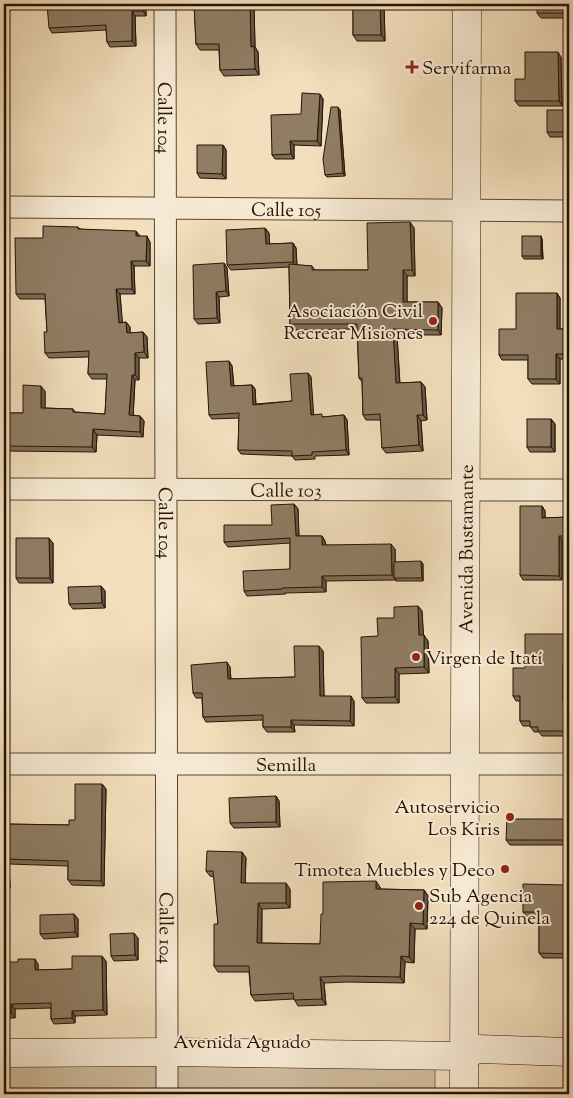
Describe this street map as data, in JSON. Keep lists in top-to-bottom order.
{
  "streets": {
    "main road": ["Avenida Bustamante", "Avenida Aguado"],
    "street": [
      "Calle 104",
      "Calle 105",
      "Calle 103",
      "Semilla"
    ]
  },
  "crossings": [
    ["Calle 104", "Calle 105"],
    ["Calle 104", "Calle 103"],
    ["Calle 104", "Semilla"],
    ["Calle 104", "Avenida Aguado"],
    ["Calle 105", "Avenida Bustamante"],
    ["Calle 103", "Avenida Bustamante"],
    ["Avenida Bustamante", "Semilla"],
    ["Avenida Bustamante", "Avenida Aguado"]
  ],
  "places": {
    "health": ["Servifarma"],
    "other": [
      "Asociación Civil Recrear Misiones",
      "Virgen de Itatí",
      "Autoservicio Los Kiris",
      "Timotea Muebles y Deco",
      "Sub Agencia 224 de Quinela"
    ]
  }
}
